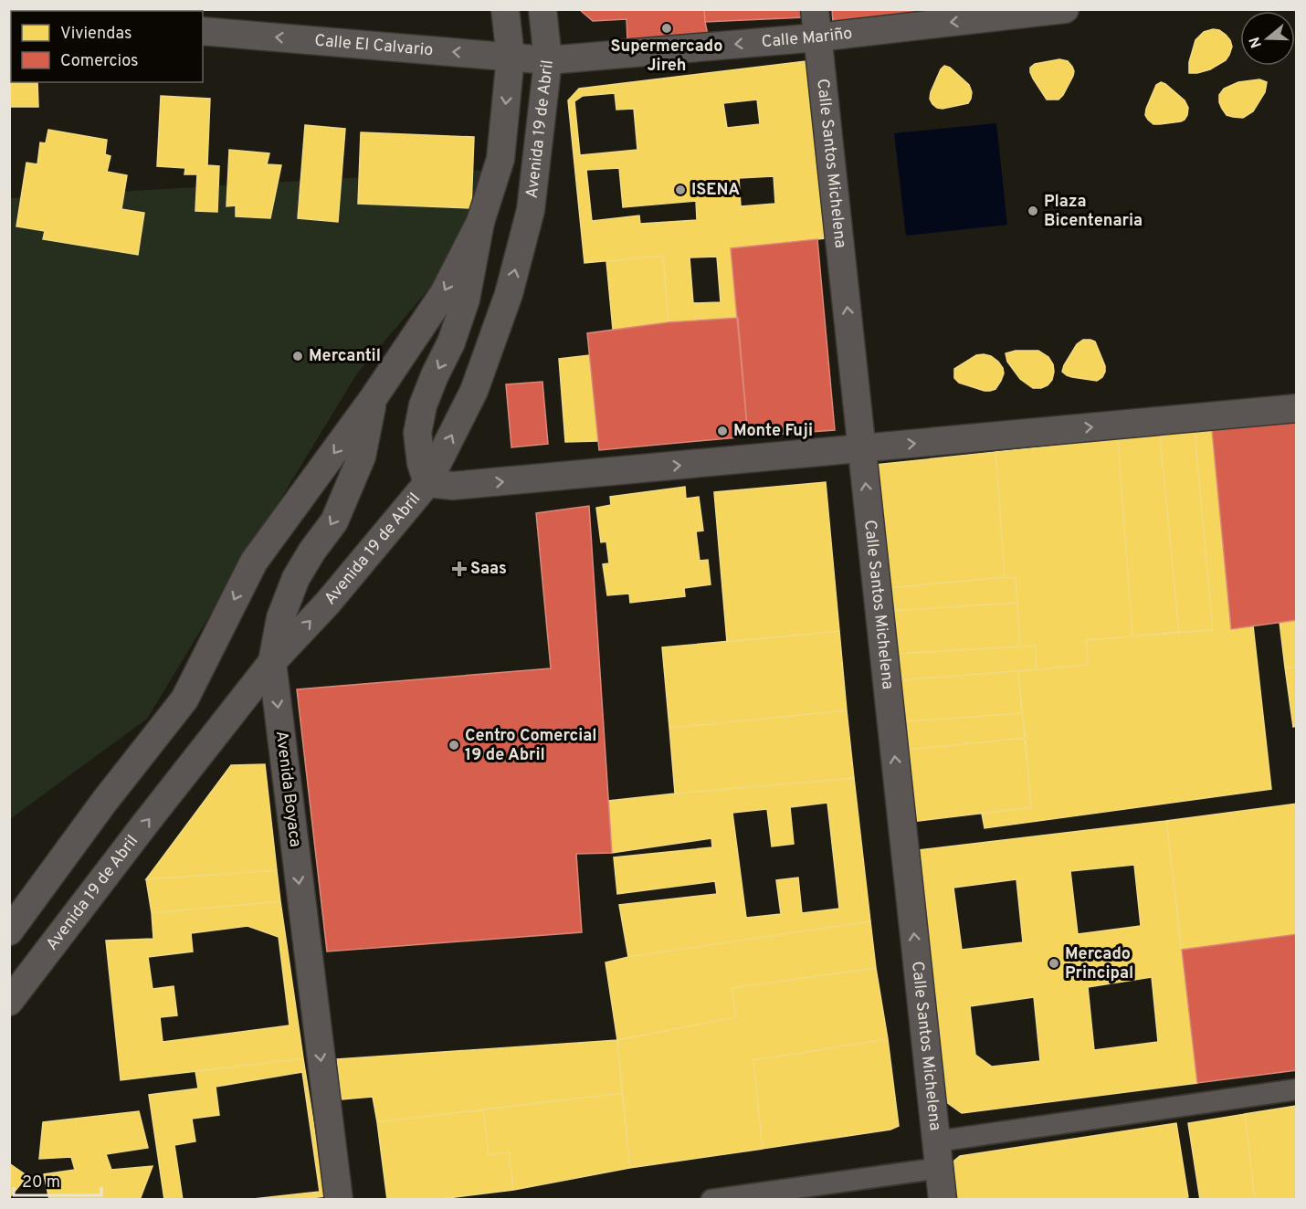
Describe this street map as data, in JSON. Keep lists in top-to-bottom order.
{
  "streets": {
    "street": [
      "Calle Mariño",
      "Calle El Calvario",
      "Avenida 19 de Abril",
      "Calle Santos Michelena",
      "Avenida Boyaca"
    ]
  },
  "crossings": [
    ["Calle Mariño", "Calle El Calvario"],
    ["Calle Mariño", "Avenida 19 de Abril"],
    ["Calle Mariño", "Calle Santos Michelena"],
    ["Calle El Calvario", "Avenida 19 de Abril"],
    ["Avenida 19 de Abril", "Avenida Boyaca"]
  ],
  "one_way": [
    "Calle Mariño",
    "Calle El Calvario",
    "Calle Santos Michelena",
    "Avenida Boyaca"
  ],
  "places": {
    "other": [
      "Supermercado Jireh",
      "ISENA",
      "Plaza Bicentenaria",
      "Mercantil",
      "Monte Fuji",
      "Centro Comercial 19 de Abril",
      "Mercado Principal"
    ],
    "health": ["Saas"]
  },
  "legend": ["Viviendas", "Comercios"],
  "scale_bar": "20 m",
  "north": "left"
}
